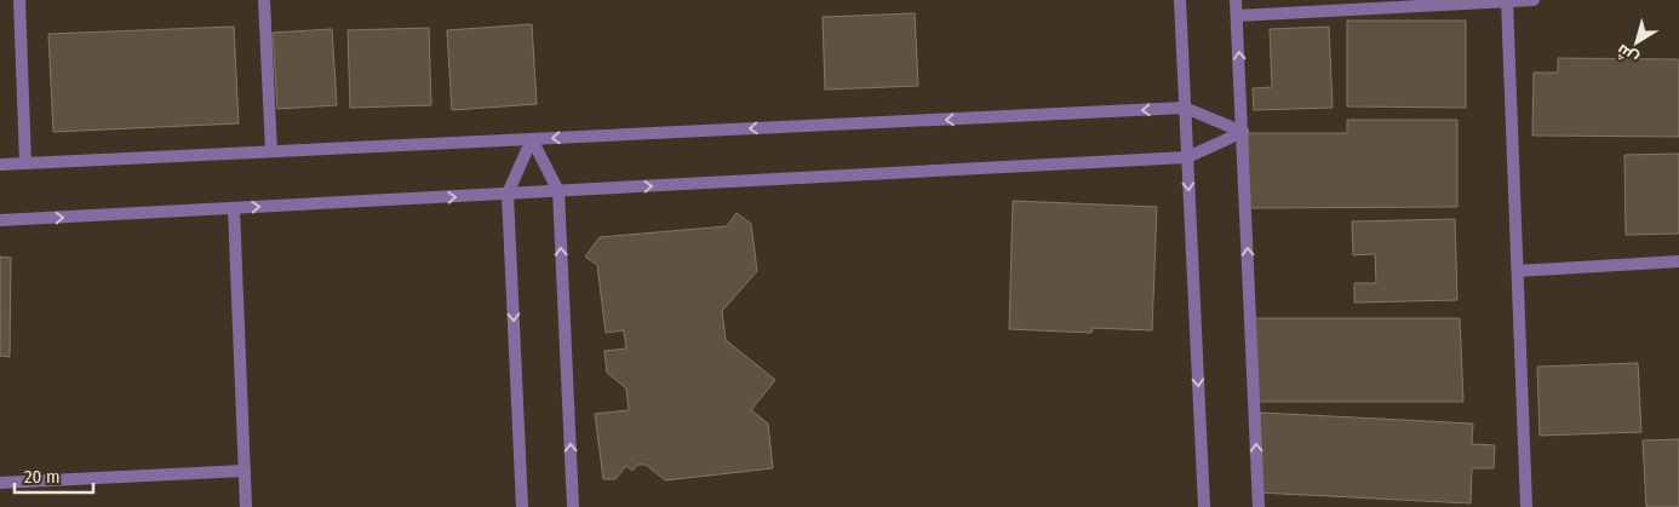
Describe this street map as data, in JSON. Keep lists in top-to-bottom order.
{
  "scale_bar": "20 m",
  "north": "bottom left"
}
